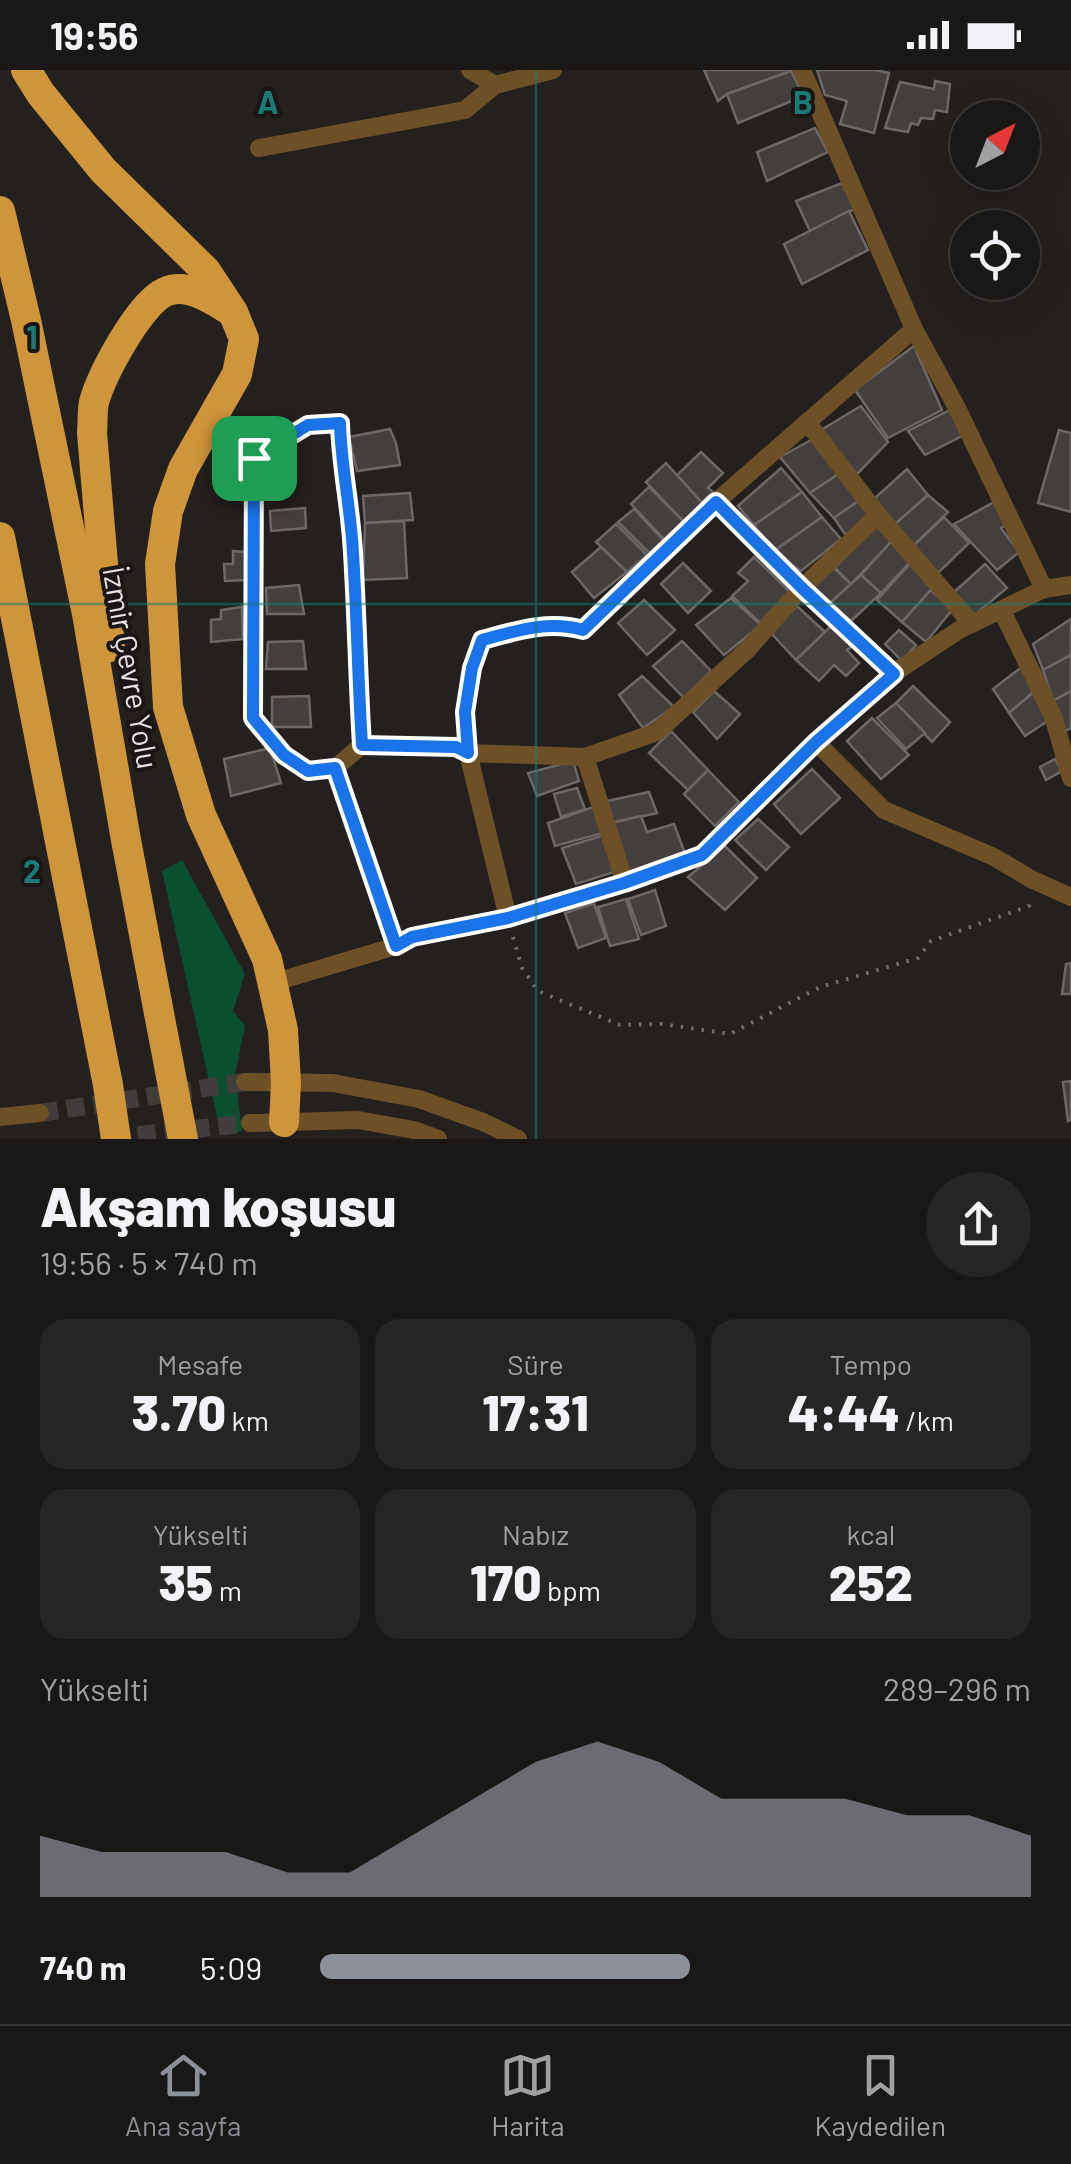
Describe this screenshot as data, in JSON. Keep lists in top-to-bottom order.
{
  "streets": {
    "highway": ["İzmir Çevre Yolu"]
  },
  "north": "top right",
  "page": {
    "status": "19:56",
    "heading": ["Akşam koşusu", "19:56 · 5 × 740 m"],
    "stats": [
      ["Mesafe", "3.70 km"],
      ["Süre", "17:31"],
      ["Tempo", "4:44 /km"],
      ["Yükselti", "35 m"],
      ["Nabız", "170 bpm"],
      ["kcal", "252"]
    ],
    "chart": ["Yükselti", "289–296 m"],
    "list": [
      {
        "name": "740 m",
        "note": "5:09"
      }
    ],
    "tabs": ["Ana sayfa", "Harita", "Kaydedilen"]
  },
  "grid": {
    "columns": ["A", "B"],
    "rows": ["1", "2"]
  }
}
